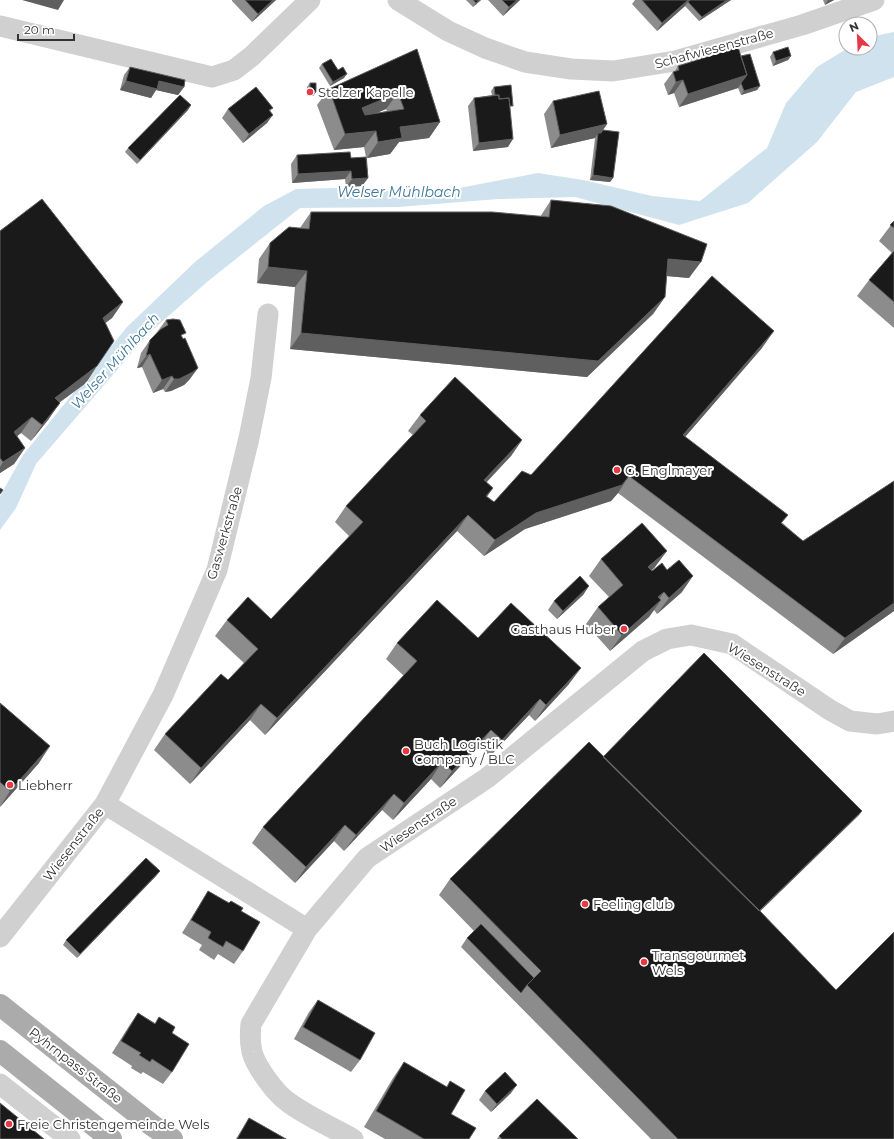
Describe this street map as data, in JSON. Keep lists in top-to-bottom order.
{
  "streets": {
    "main road": ["Pyhrnpass Straße"],
    "street": ["Schafwiesenstraße", "Gaswerkstraße", "Wiesenstraße"]
  },
  "crossings": [
    ["Gaswerkstraße", "Wiesenstraße"]
  ],
  "water": ["Welser Mühlbach"],
  "places": [
    "Stelzer Kapelle",
    "G. Englmayer",
    "Gasthaus Huber",
    "Buch Logistik Company / BLC",
    "Liebherr",
    "Feeling club",
    "Transgourmet Wels",
    "Freie Christengemeinde Wels"
  ],
  "scale_bar": "20 m",
  "north": "top left"
}
